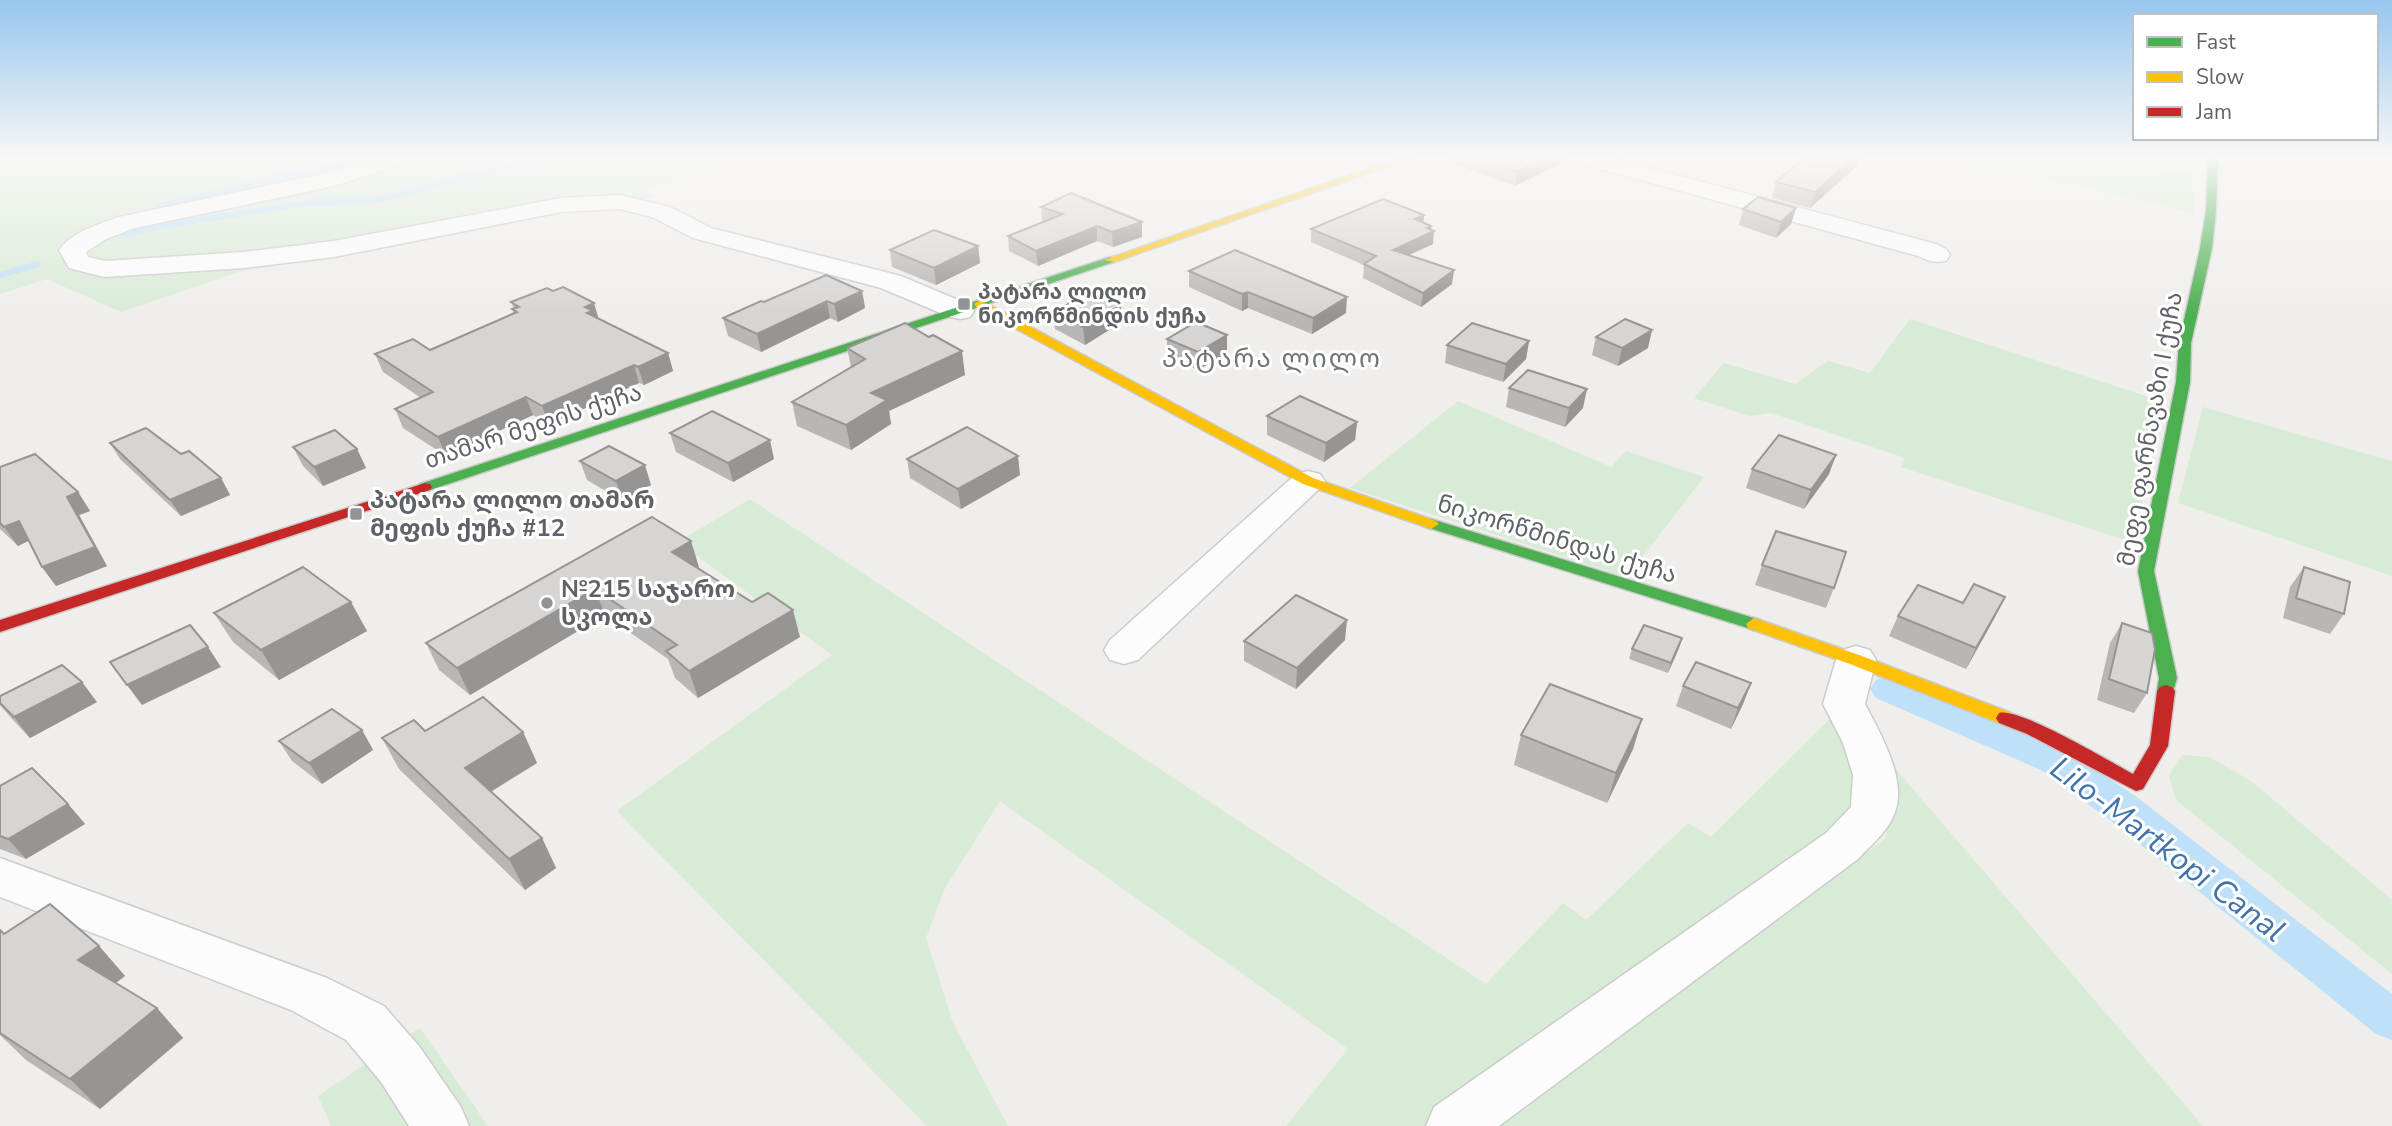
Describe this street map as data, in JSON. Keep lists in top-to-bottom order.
{
  "streets": {
    "street": ["თამარ მეფის ქუჩა", "მეფე ფარნავაზი I ქუჩა", "ნიკორწმინდას ქუჩა"]
  },
  "crossings": [
    ["თამარ მეფის ქუჩა", "ნიკორწმინდას ქუჩა"],
    ["მეფე ფარნავაზი I ქუჩა", "ნიკორწმინდას ქუჩა"]
  ],
  "districts": ["პატარა ლილო"],
  "water": ["Lilo-Martkopi Canal"],
  "places": {
    "transit": ["პატარა ლილო ნიკორწმინდის ქუჩა", "პატარა ლილო თამარ მეფის ქუჩა #12"],
    "other": ["№215 საჯარო სკოლა"]
  },
  "legend": ["Fast", "Slow", "Jam"]
}
